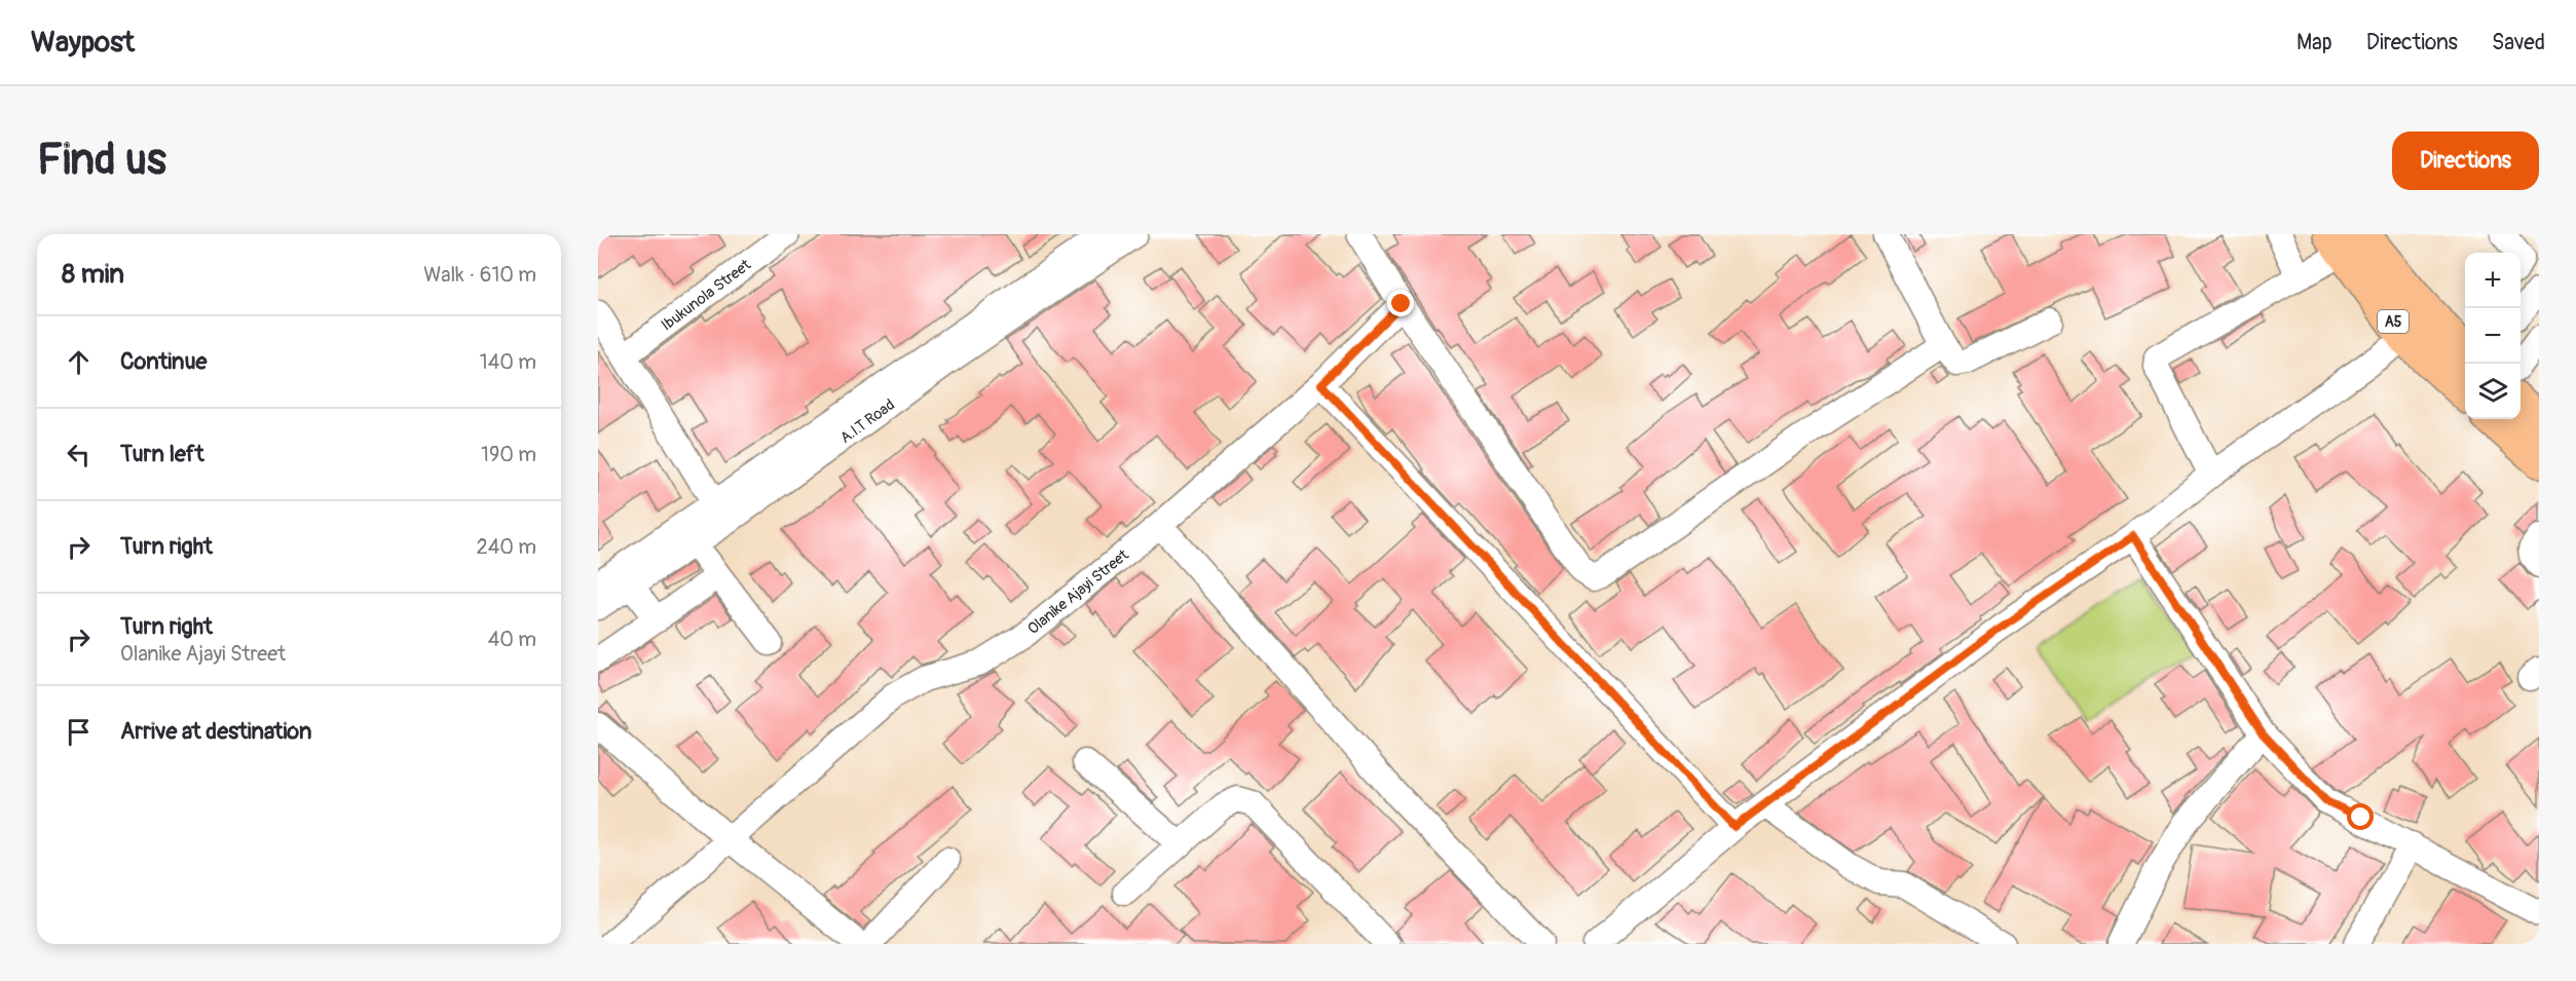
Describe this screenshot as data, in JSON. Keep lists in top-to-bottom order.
{
  "streets": {
    "highway": ["A5"],
    "street": ["Ibukunola Street", "A.I.T Road", "Olanike Ajayi Street"]
  },
  "page": {
    "header": "Waypost",
    "nav": ["Map", "Directions", "Saved"],
    "buttons": "Directions",
    "title": "Find us",
    "heading": ["8 min", "Walk · 610 m"],
    "map_buttons": ["+", "−"],
    "list": [
      ["Continue", "140 m"],
      ["Turn left", "190 m"],
      ["Turn right", "240 m"],
      ["Turn right", "Olanike Ajayi Street", "40 m"],
      "Arrive at destination"
    ]
  }
}
